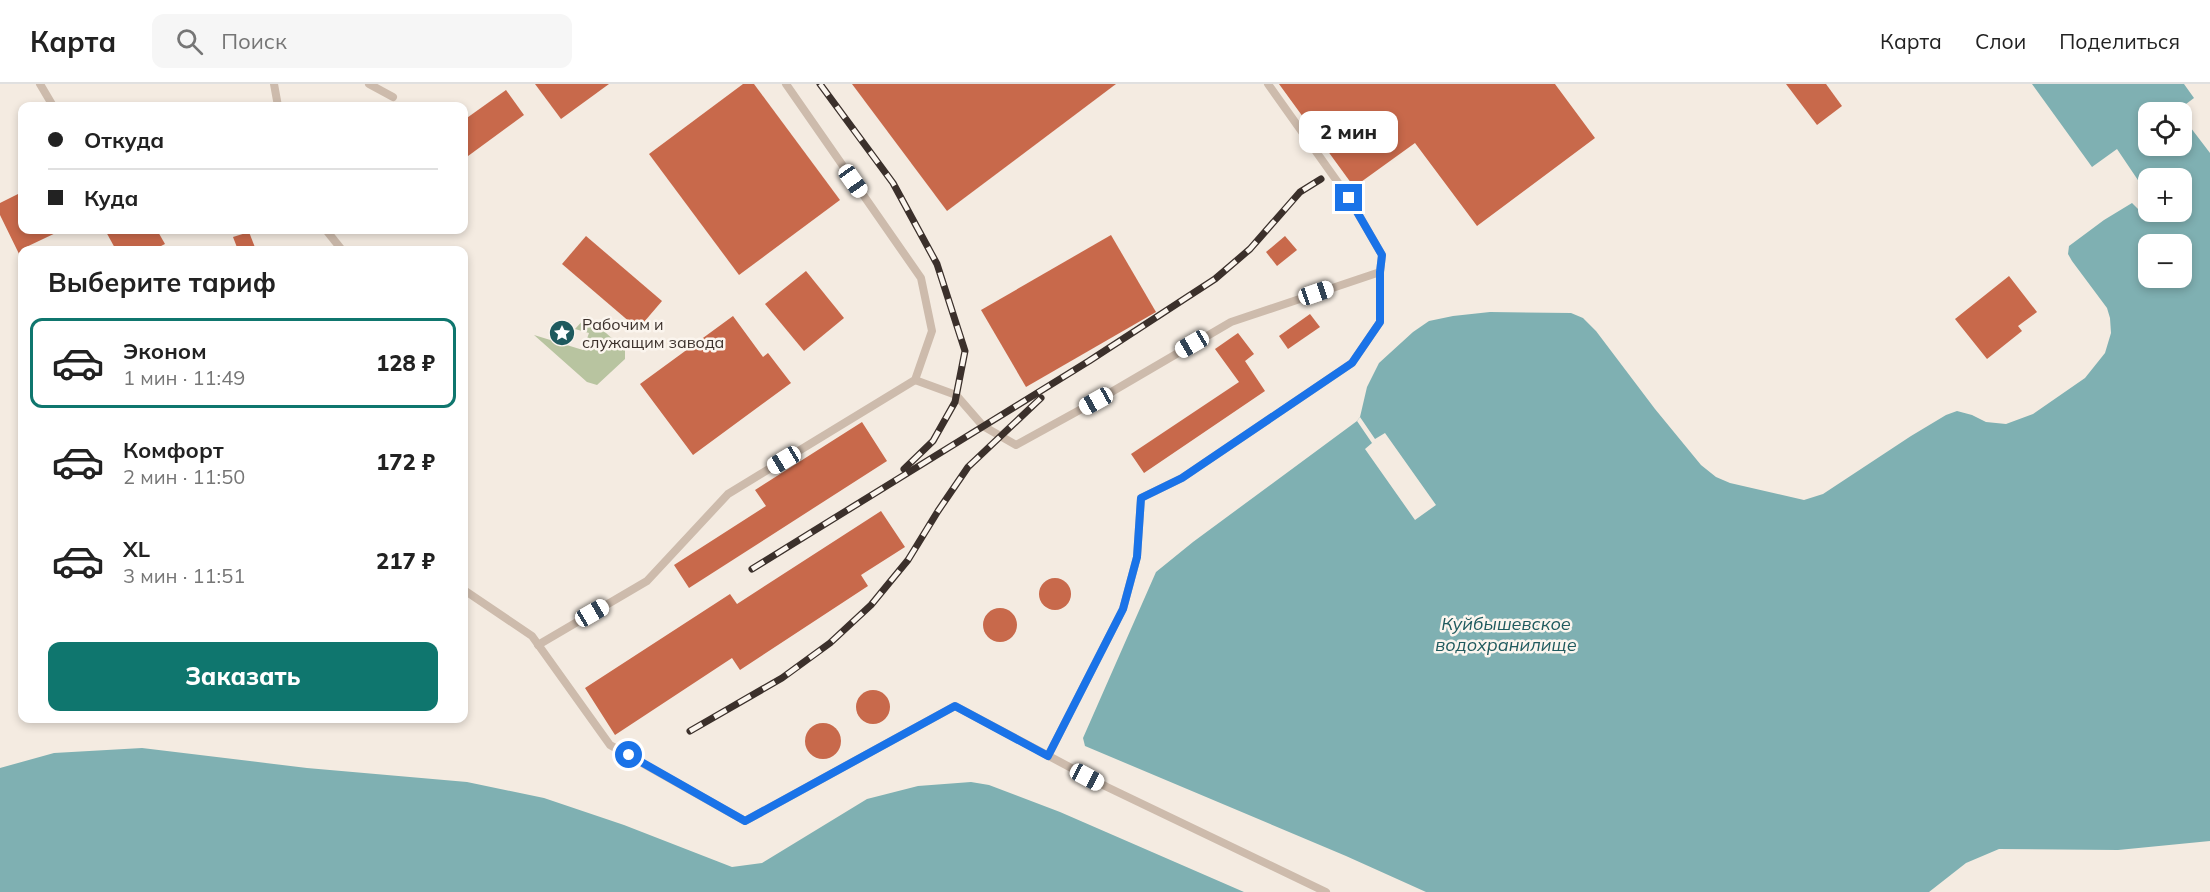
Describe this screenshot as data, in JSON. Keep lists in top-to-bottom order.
{
  "water": ["Куйбышевское водохранилище"],
  "places": {
    "place": ["Рабочим и служащим завода"]
  },
  "page": {
    "header": "Карта",
    "search": "Поиск",
    "nav": ["Карта", "Слои", "Поделиться"],
    "map_buttons": ["+", "−"],
    "banner": ["Откуда", "Куда"],
    "bubble": "2 мин",
    "heading": "Выберите тариф",
    "list": [
      {
        "name": "Эконом",
        "note": "1 мин · 11:49",
        "value": "128 ₽"
      },
      {
        "name": "Комфорт",
        "note": "2 мин · 11:50",
        "value": "172 ₽"
      },
      {
        "name": "XL",
        "note": "3 мин · 11:51",
        "value": "217 ₽"
      }
    ],
    "buttons": "Заказать"
  }
}
